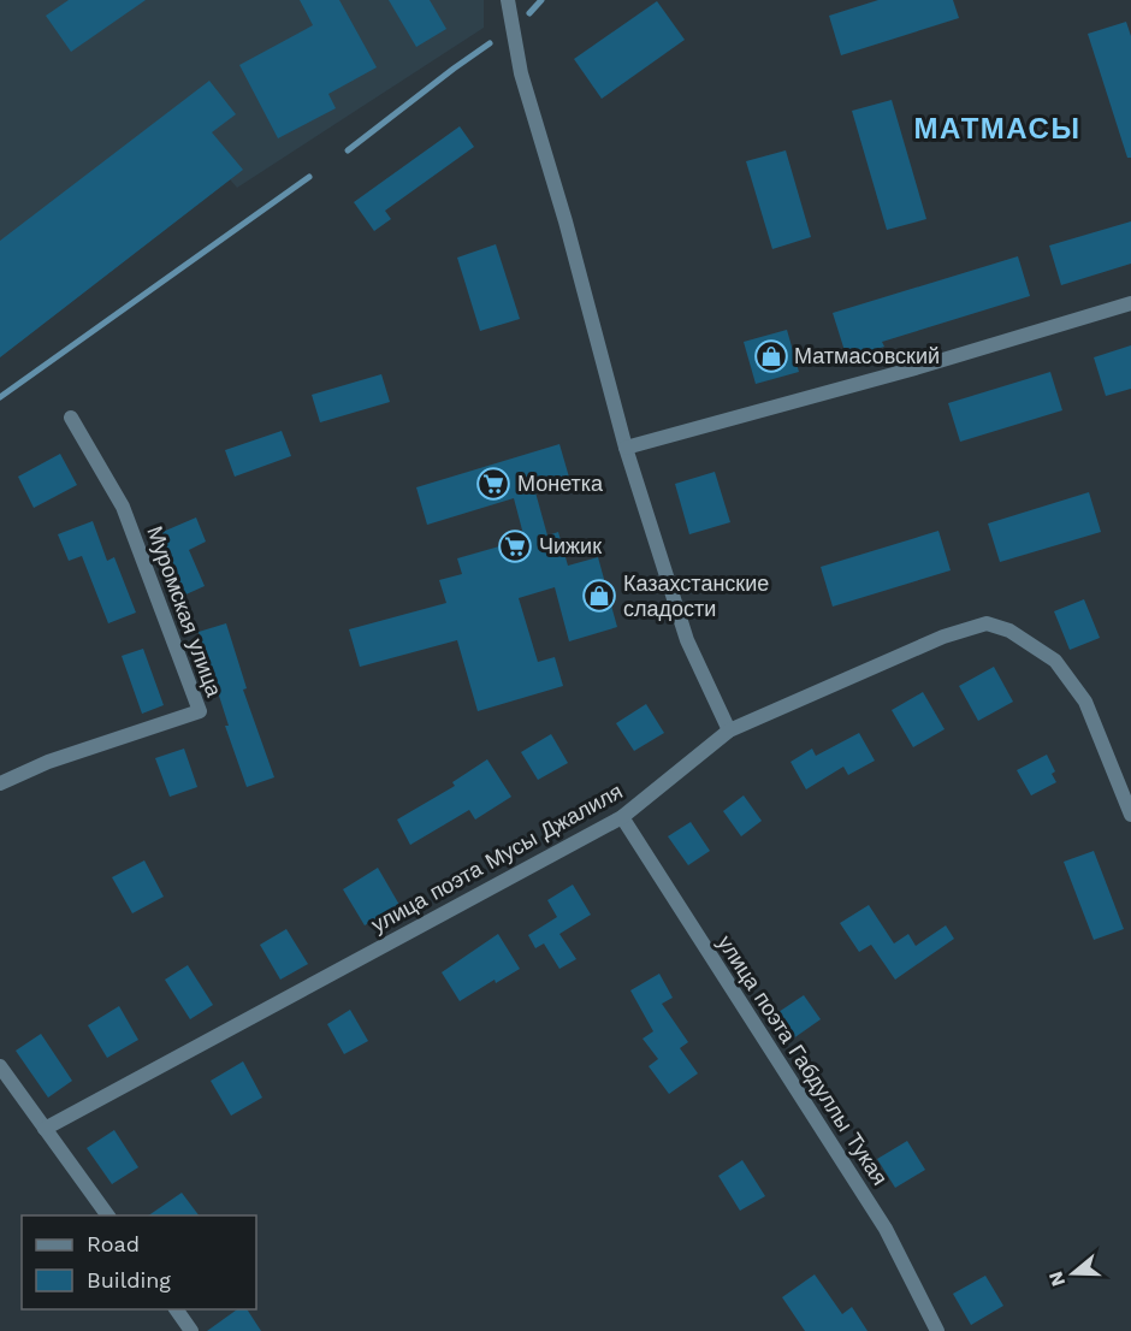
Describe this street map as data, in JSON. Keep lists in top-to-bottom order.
{
  "streets": {
    "street": ["Муромская улица", "улица поэта Мусы Джалиля", "улица поэта Габдуллы Тукая"]
  },
  "crossings": [
    ["улица поэта Мусы Джалиля", "улица поэта Габдуллы Тукая"]
  ],
  "districts": ["МАТМАСЫ"],
  "places": {
    "shop": ["Матмасовский", "Казахстанские сладости"],
    "supermarket": ["Монетка", "Чижик"]
  },
  "legend": ["Road", "Building"],
  "north": "left"
}
